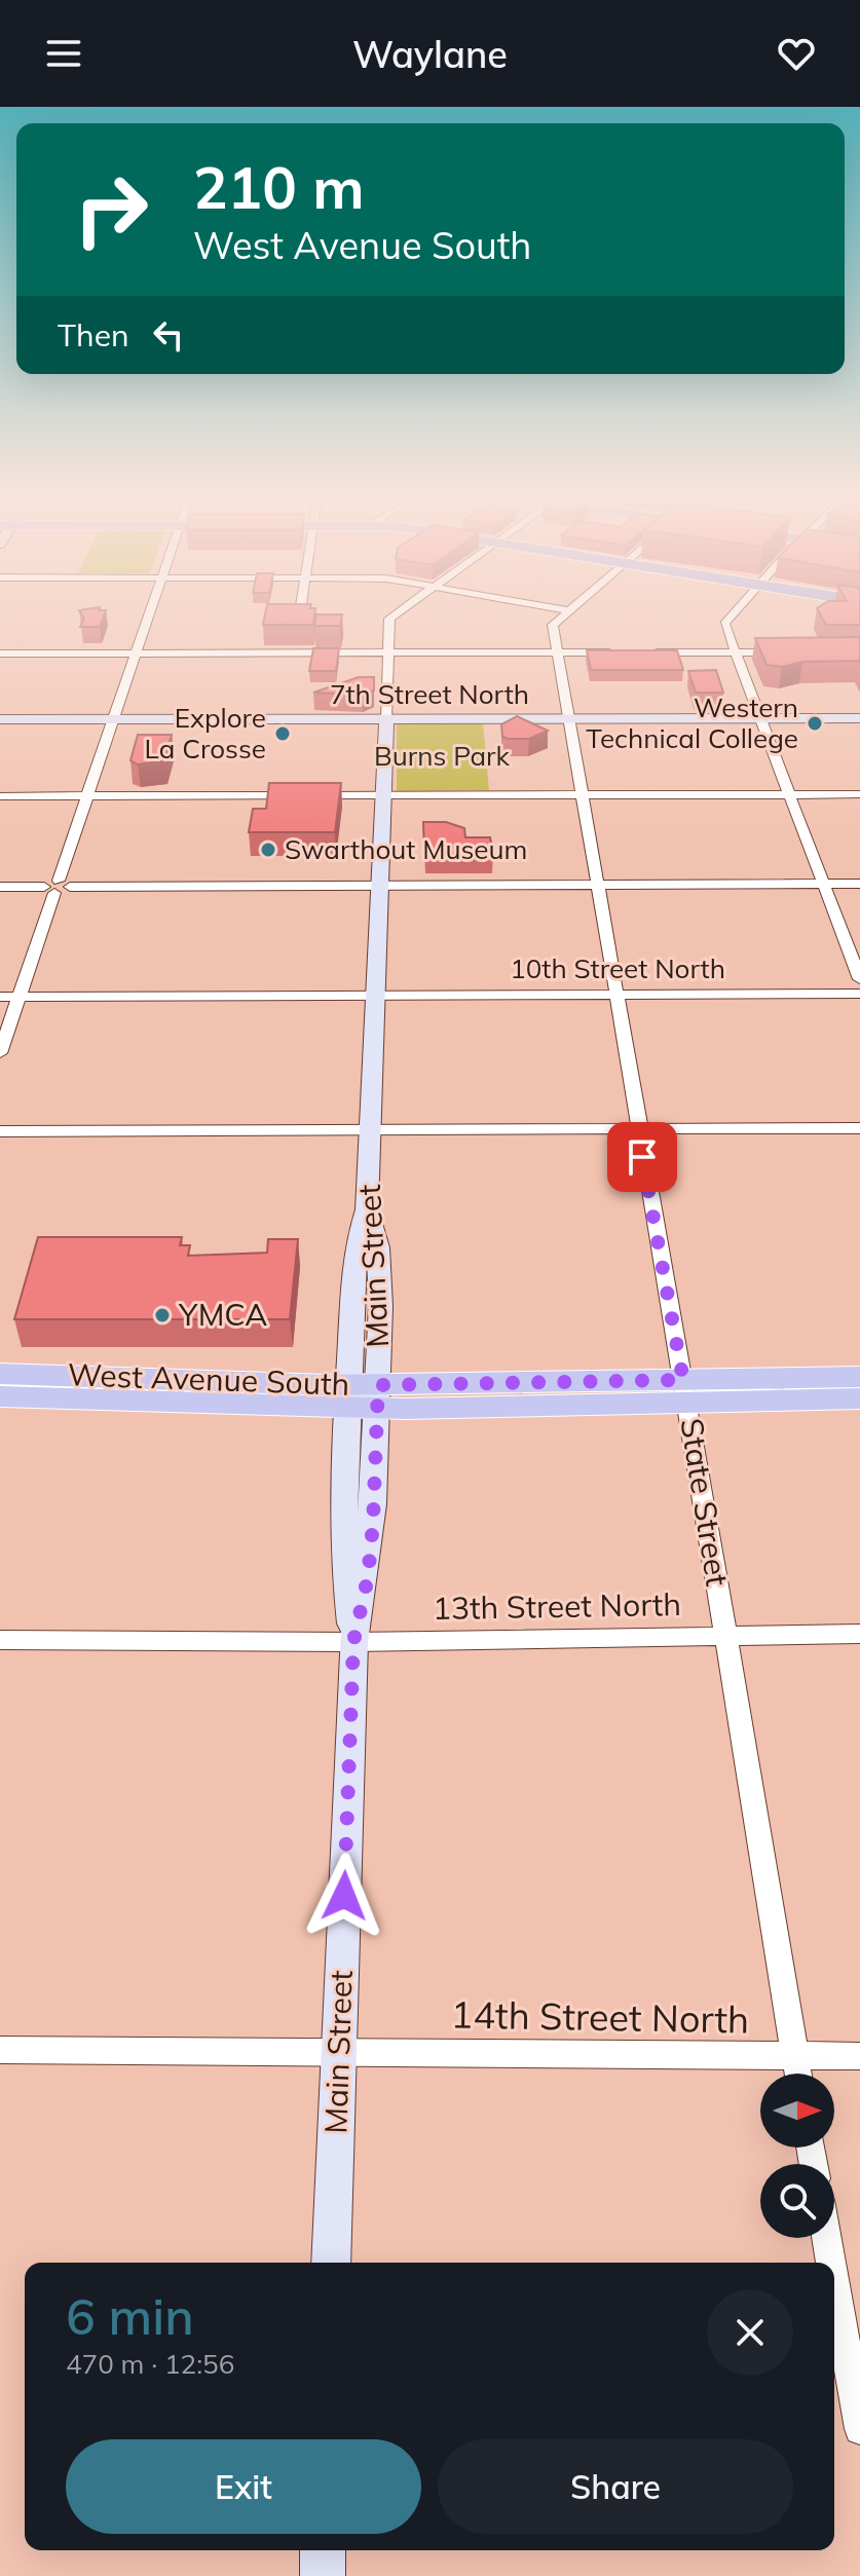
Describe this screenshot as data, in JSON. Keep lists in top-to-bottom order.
{
  "streets": {
    "main road": ["West Avenue South"],
    "street": [
      "7th Street North",
      "10th Street North",
      "Main Street",
      "State Street",
      "13th Street North",
      "14th Street North"
    ]
  },
  "crossings": [
    ["7th Street North", "Main Street"],
    ["7th Street North", "State Street"],
    ["10th Street North", "Main Street"],
    ["10th Street North", "State Street"],
    ["Main Street", "West Avenue South"],
    ["Main Street", "13th Street North"],
    ["Main Street", "14th Street North"],
    ["West Avenue South", "State Street"],
    ["State Street", "13th Street North"],
    ["State Street", "14th Street North"]
  ],
  "parks": ["Burns Park"],
  "places": [
    "Western Technical College",
    "Explore La Crosse",
    "Swarthout Museum",
    "YMCA"
  ],
  "north": "right",
  "page": {
    "header": "Waylane",
    "turn": ["210 m", "West Avenue South"],
    "then": "Then",
    "heading": ["6 min", "470 m · 12:56"],
    "buttons": ["Exit", "Share"]
  }
}
